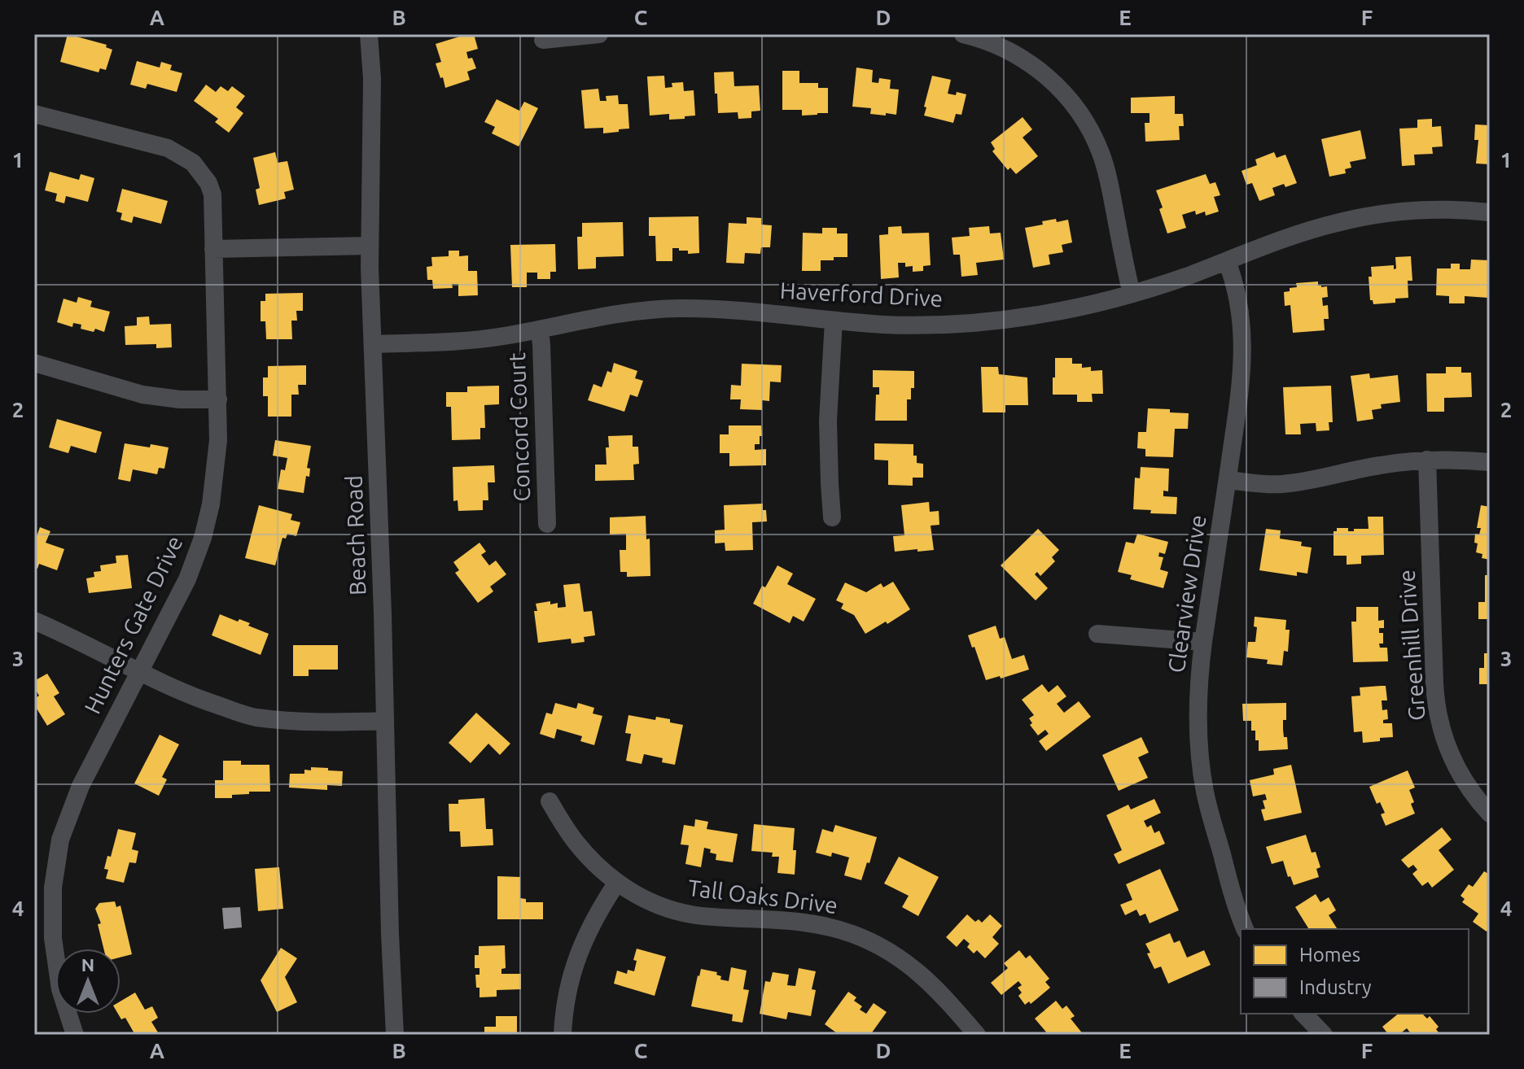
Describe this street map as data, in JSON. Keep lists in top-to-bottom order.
{
  "streets": {
    "street": [
      "Haverford Drive",
      "Concord Court",
      "Beach Road",
      "Clearview Drive",
      "Hunters Gate Drive",
      "Greenhill Drive",
      "Tall Oaks Drive"
    ]
  },
  "crossings": [
    ["Haverford Drive", "Concord Court"],
    ["Haverford Drive", "Beach Road"],
    ["Haverford Drive", "Clearview Drive"]
  ],
  "legend": ["Homes", "Industry"],
  "north": "top",
  "grid": {
    "columns": [
      "A",
      "B",
      "C",
      "D",
      "E",
      "F"
    ],
    "rows": [
      "1",
      "2",
      "3",
      "4"
    ]
  }
}
